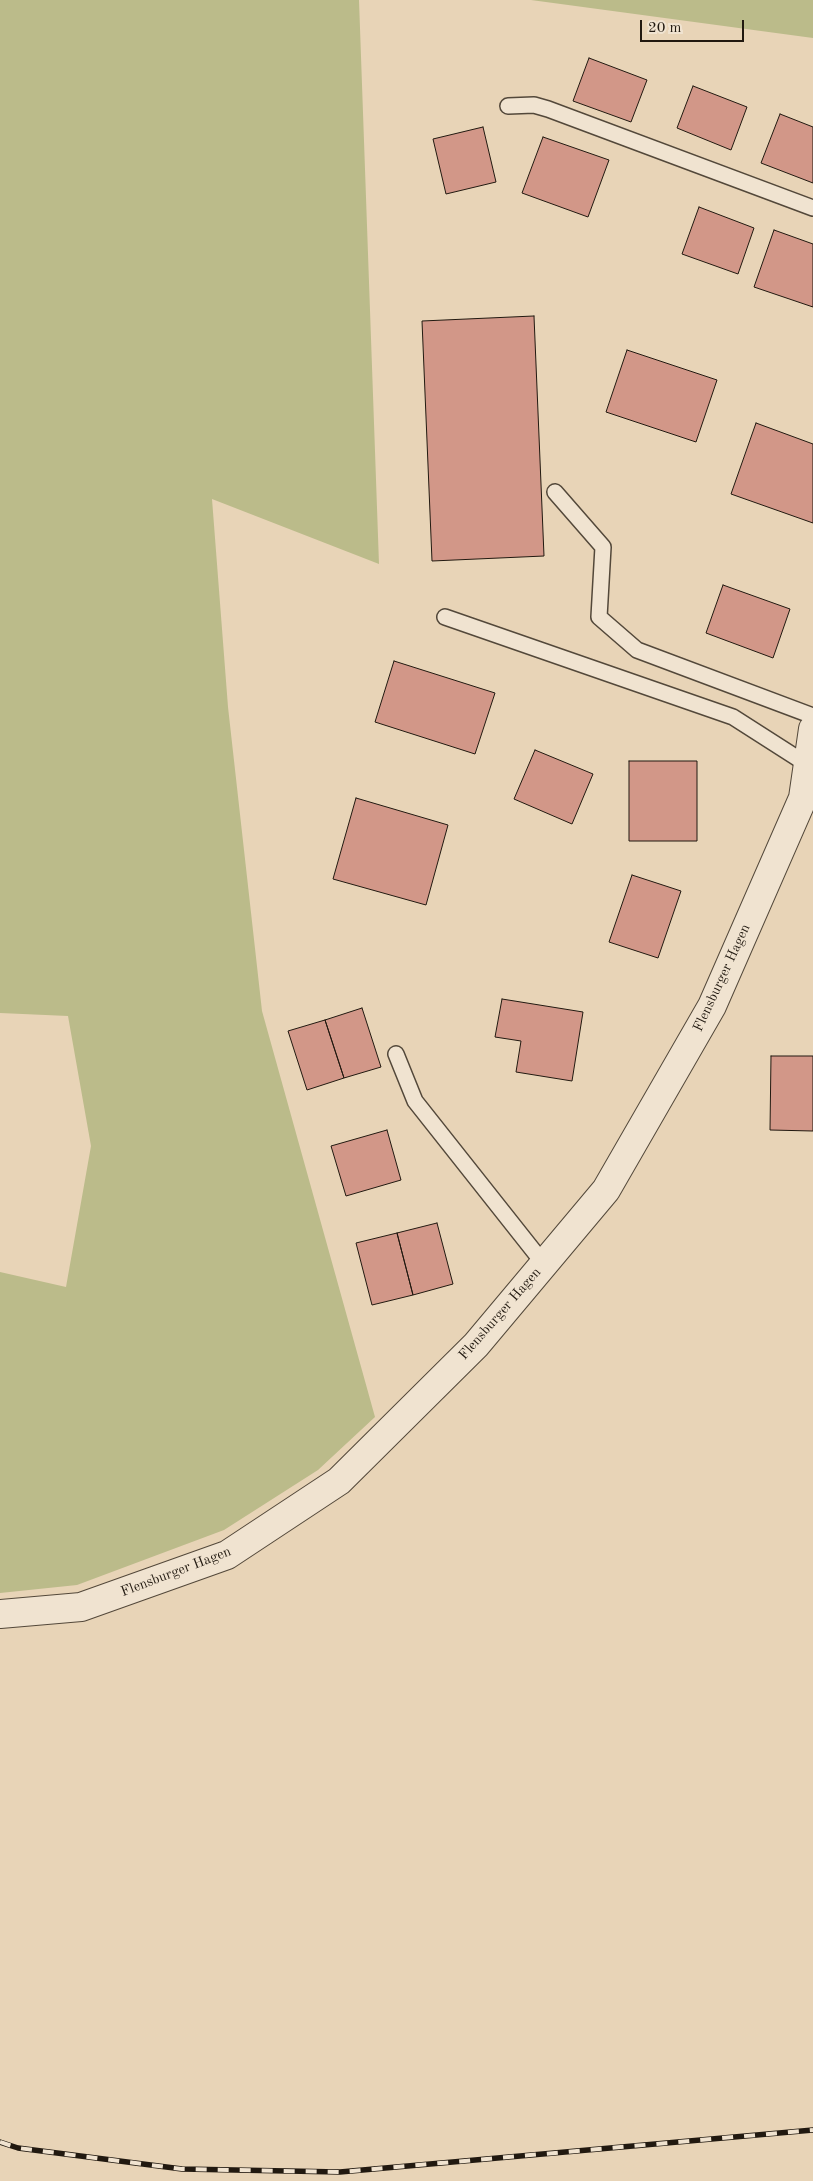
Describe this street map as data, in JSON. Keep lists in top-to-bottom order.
{
  "streets": {
    "street": ["Flensburger Hagen"]
  },
  "scale_bar": "20 m"
}
